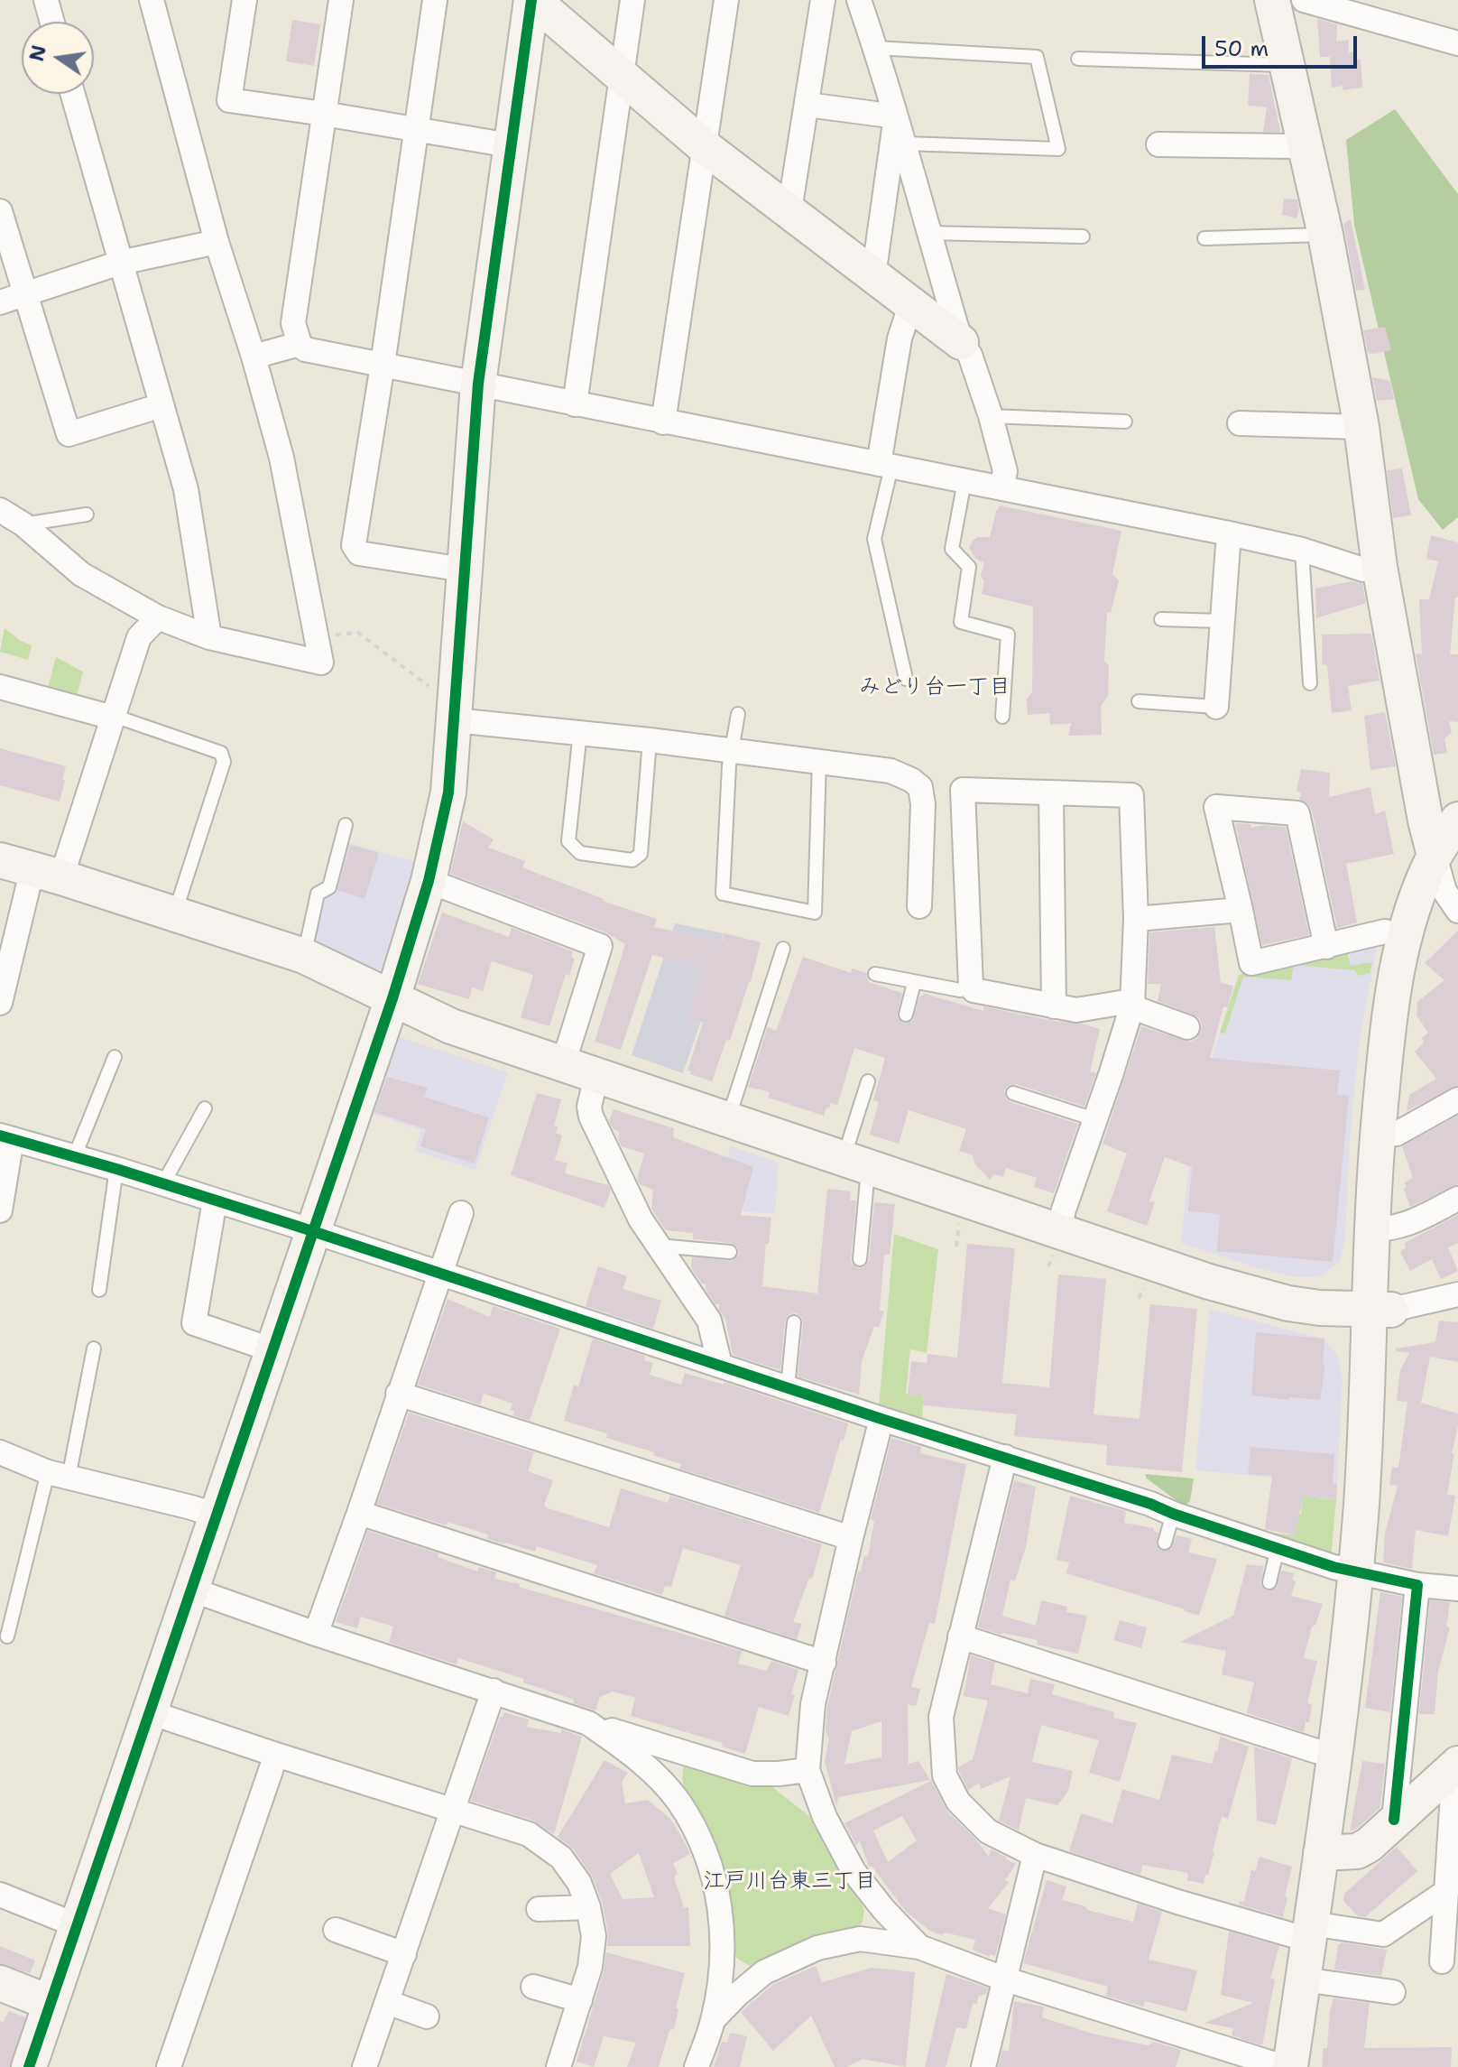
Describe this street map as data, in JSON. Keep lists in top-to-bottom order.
{
  "districts": ["みどり台一丁目", "江戸川台東三丁目"],
  "scale_bar": "50 m",
  "north": "left"
}
